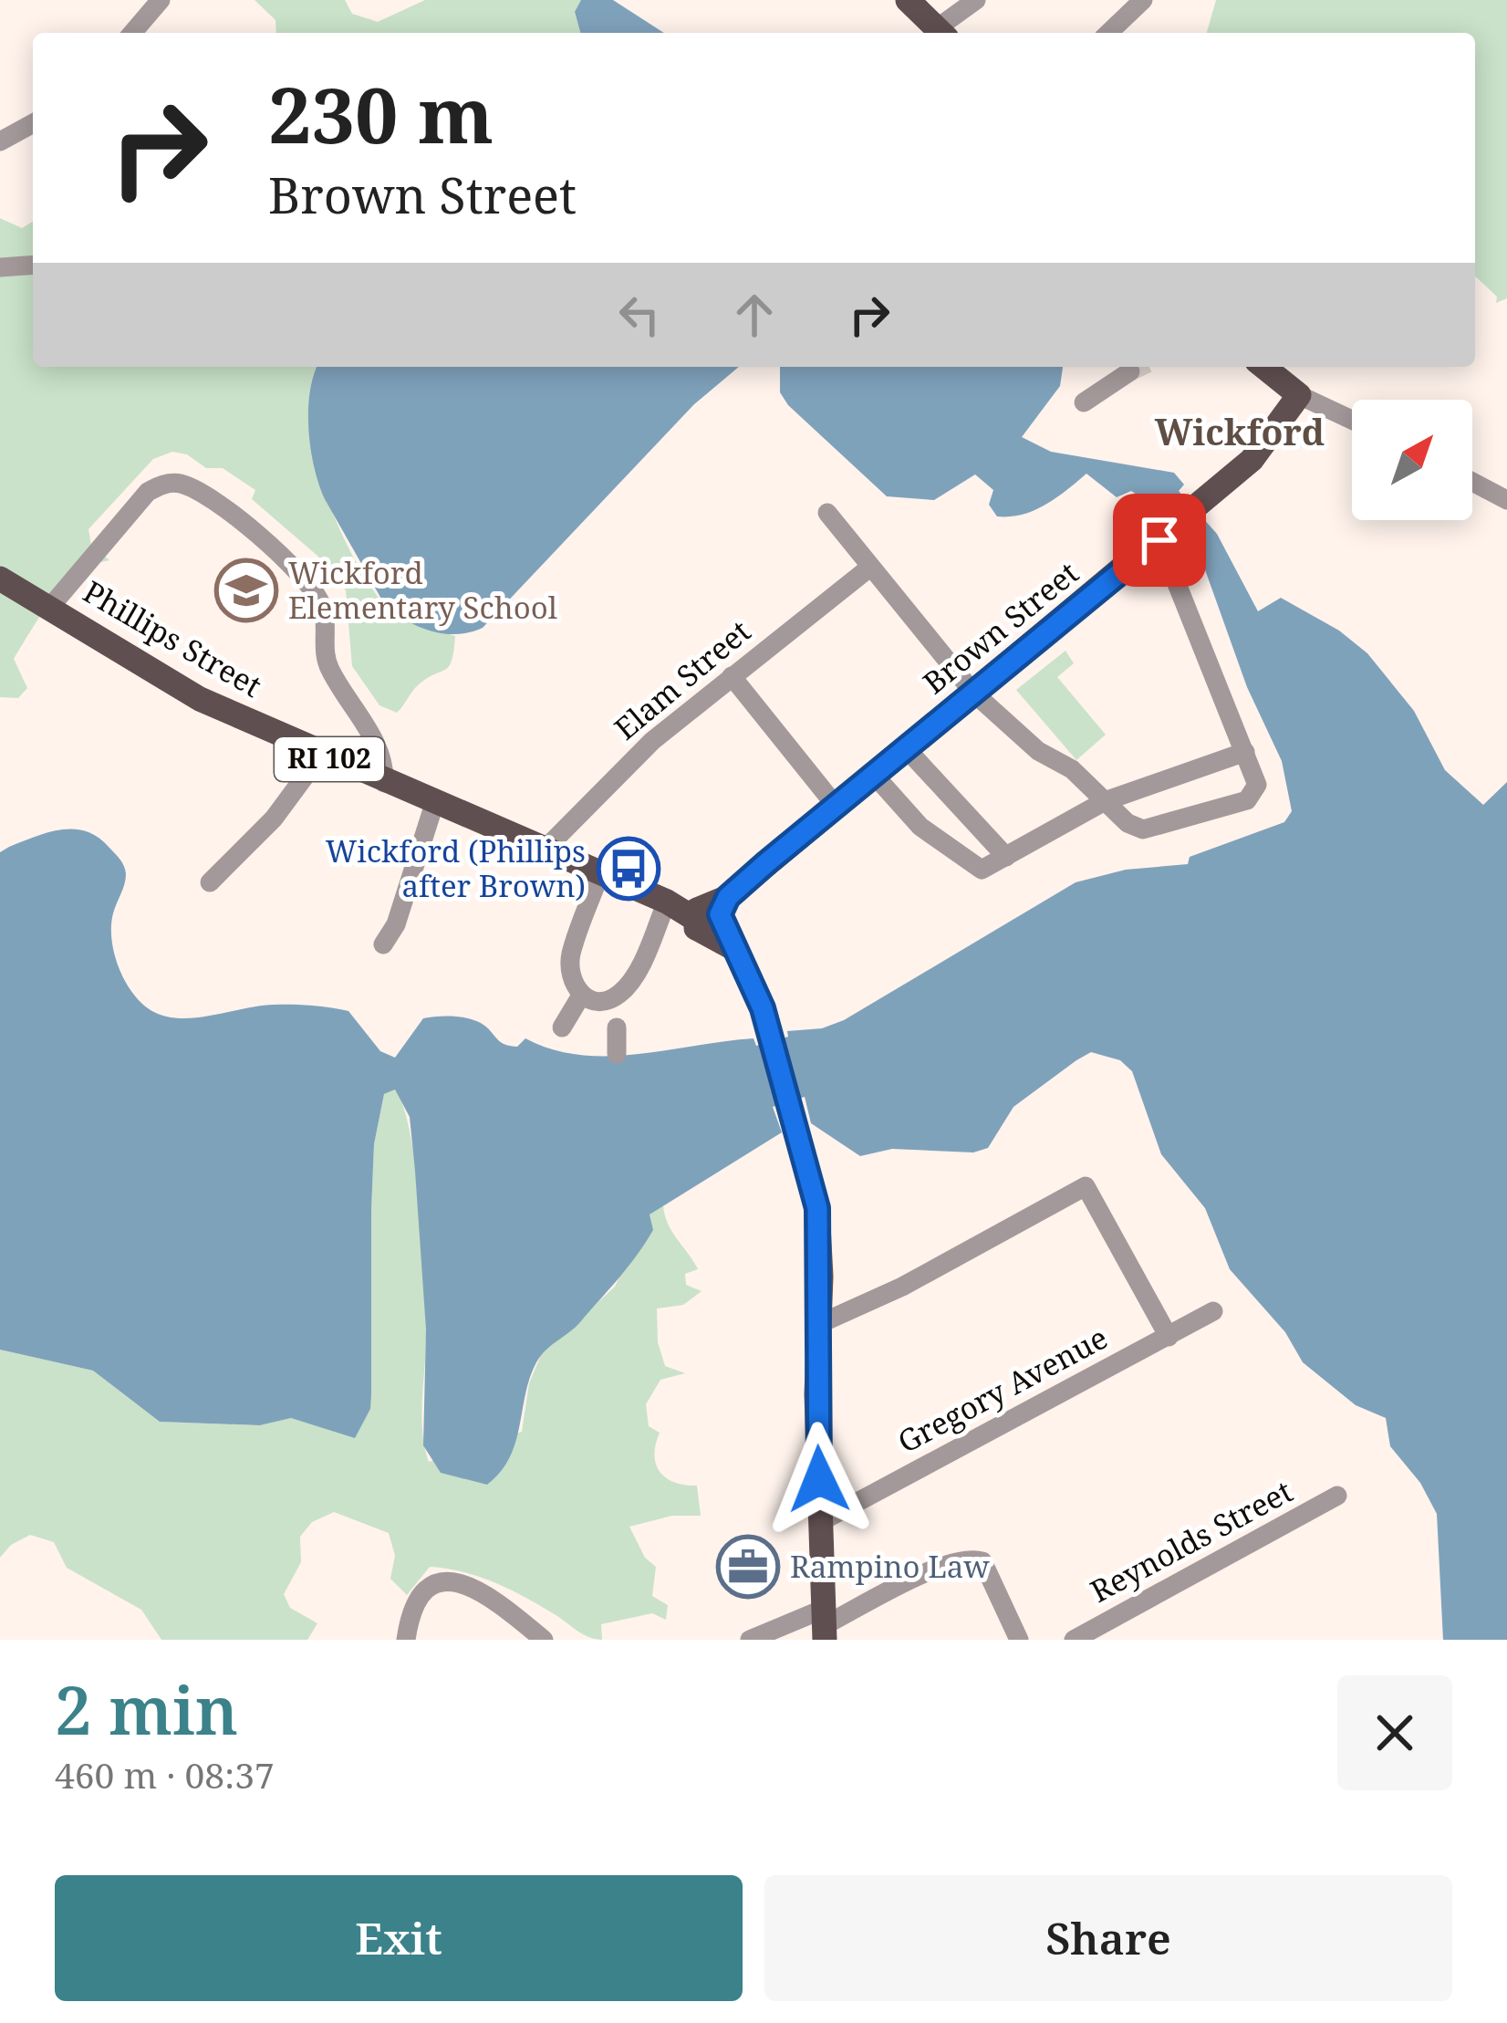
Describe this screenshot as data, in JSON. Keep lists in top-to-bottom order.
{
  "streets": {
    "main road": ["Brown Street", "Phillips Street", "RI 102"],
    "street": ["Elam Street", "Gregory Avenue", "Reynolds Street"]
  },
  "crossings": [
    ["Brown Street", "Phillips Street"],
    ["Phillips Street", "Elam Street"]
  ],
  "districts": ["Wickford"],
  "places": {
    "school or university": ["Wickford Elementary School"],
    "bus stop": ["Wickford (Phillips after Brown)"],
    "office": ["Rampino Law"]
  },
  "north": "top right",
  "page": {
    "turn": ["230 m", "Brown Street"],
    "heading": ["2 min", "460 m · 08:37"],
    "buttons": ["Exit", "Share"]
  }
}
